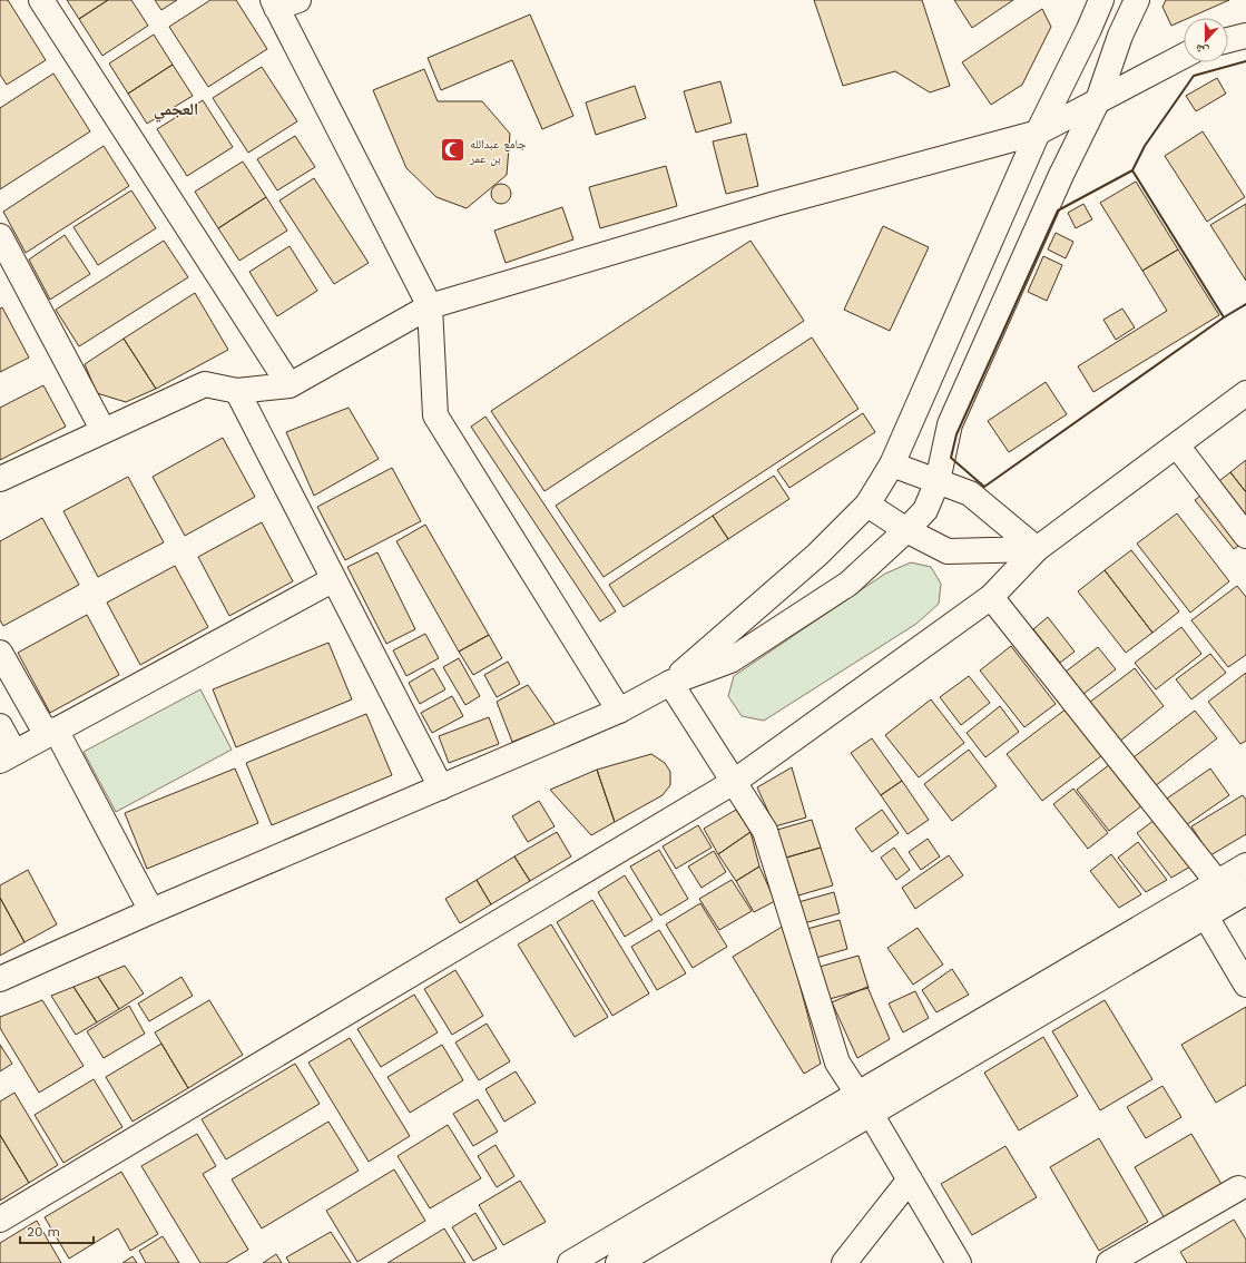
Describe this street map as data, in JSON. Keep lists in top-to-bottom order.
{
  "districts": ["العجمي"],
  "places": {
    "mosque": ["جامع عبدالله بن عمر"]
  },
  "scale_bar": "20 m",
  "north": "bottom"
}
